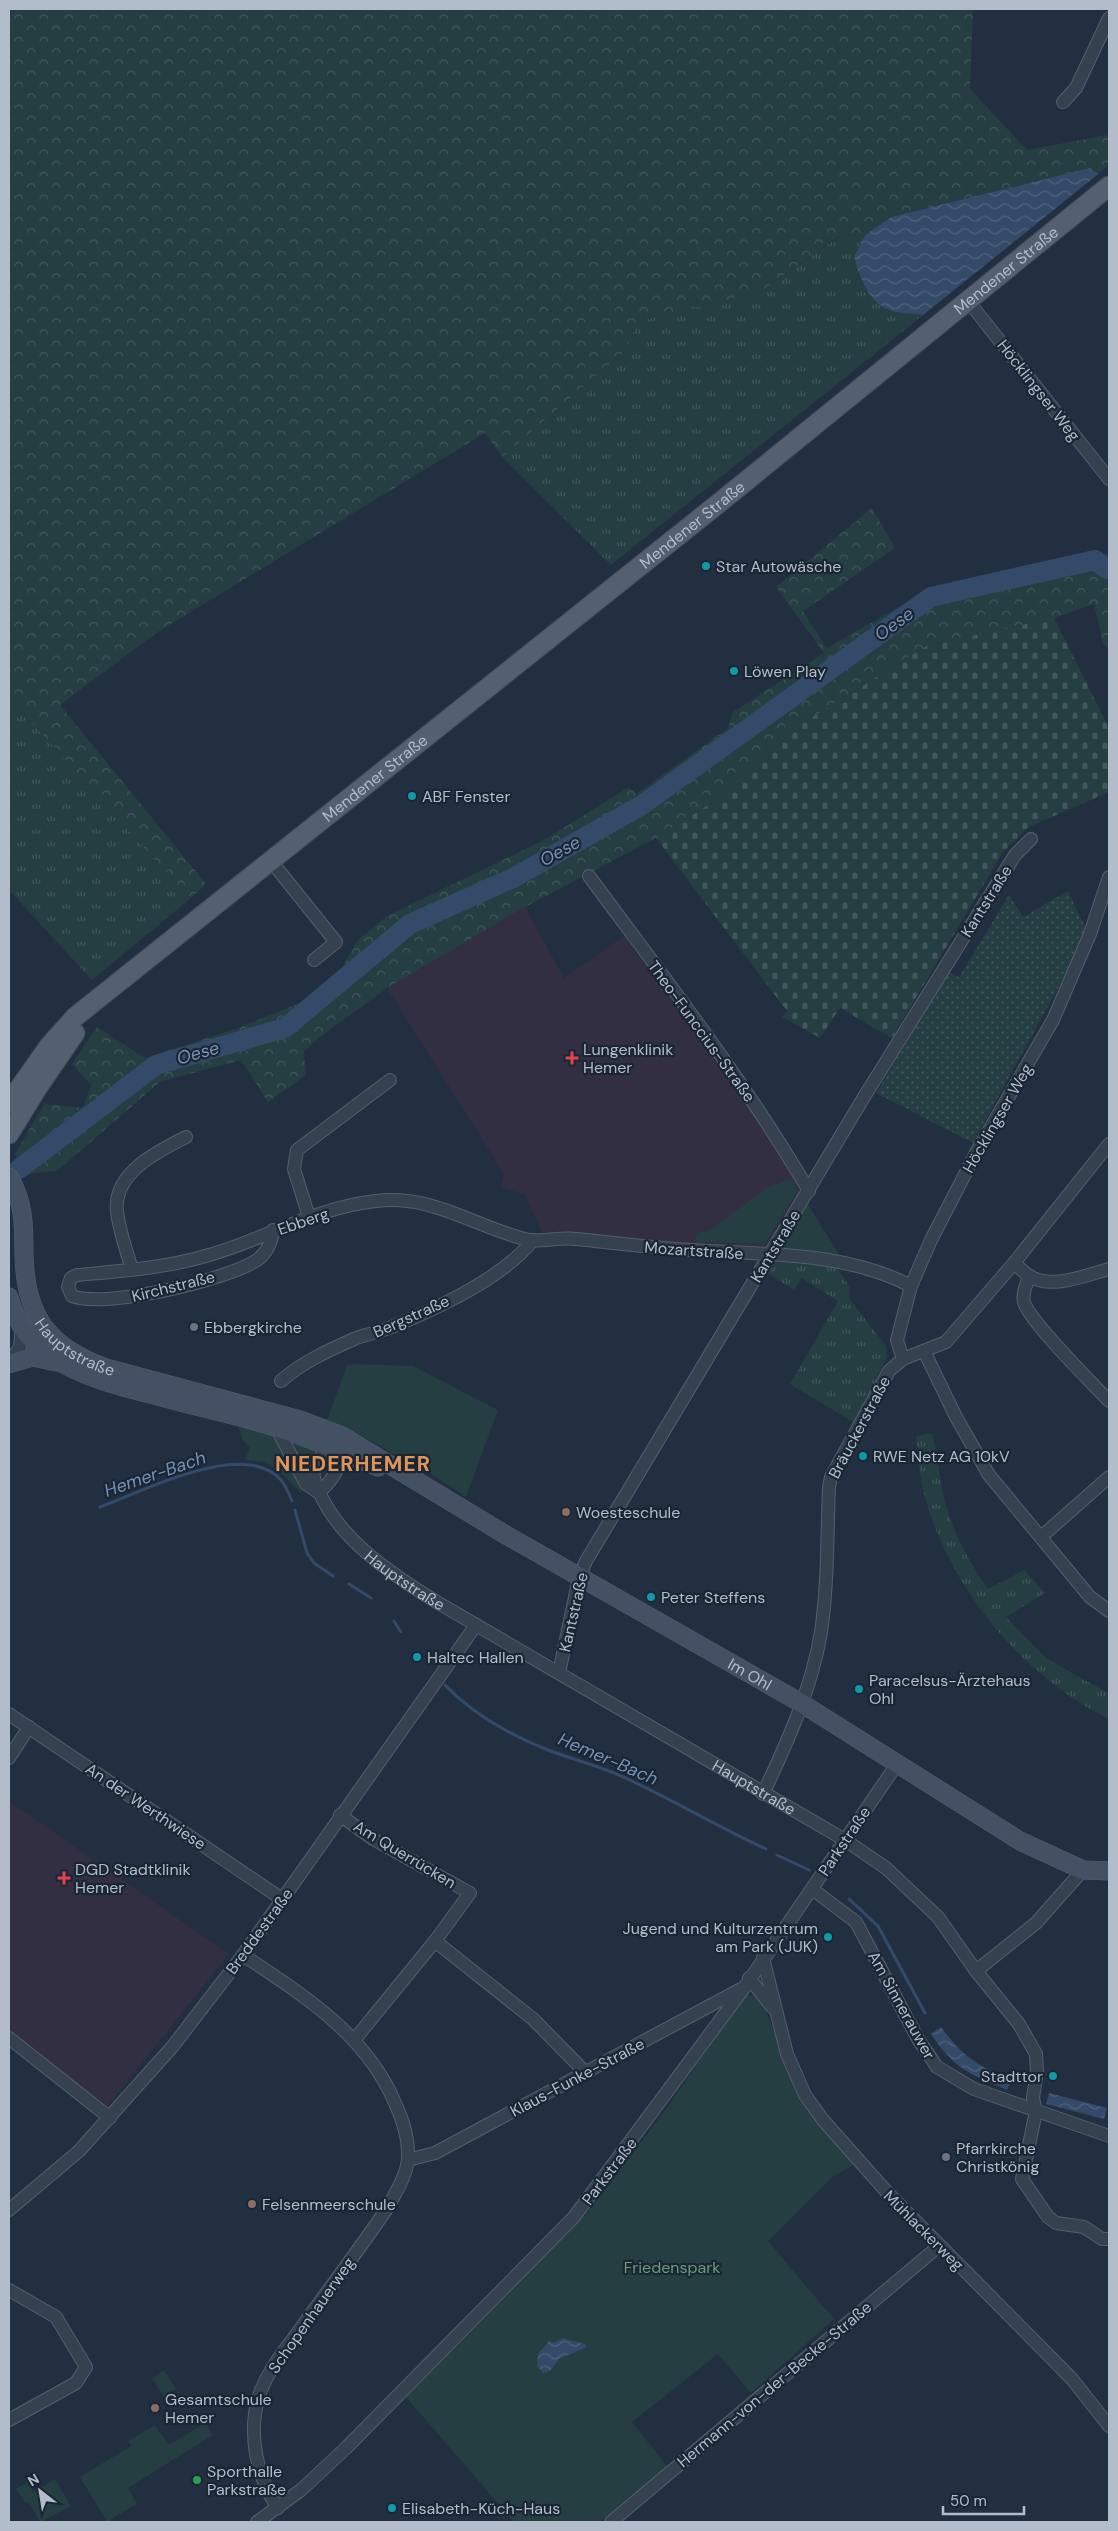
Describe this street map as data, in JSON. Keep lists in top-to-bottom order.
{
  "streets": {
    "main road": ["Mendener Straße", "Hauptstraße", "Im Ohl"],
    "street": [
      "Höcklingser Weg",
      "Kantstraße",
      "Theo-Funccius-Straße",
      "Ebberg",
      "Mozartstraße",
      "Kirchstraße",
      "Bergstraße",
      "Bräuckerstraße",
      "An der Werthwiese",
      "Parkstraße",
      "Am Querrücken",
      "Breddestraße",
      "Am Sinnerauwer",
      "Klaus-Funke-Straße",
      "Mühlackerweg",
      "Schopenhauerweg",
      "Hermann-von-der-Becke-Straße"
    ]
  },
  "crossings": [
    ["Mendener Straße", "Höcklingser Weg"],
    ["Höcklingser Weg", "Mozartstraße"],
    ["Höcklingser Weg", "Bräuckerstraße"],
    ["Kantstraße", "Theo-Funccius-Straße"],
    ["Kantstraße", "Mozartstraße"],
    ["Kantstraße", "Hauptstraße"],
    ["Kantstraße", "Im Ohl"],
    ["Ebberg", "Mozartstraße"],
    ["Ebberg", "Kirchstraße"],
    ["Ebberg", "Bergstraße"],
    ["Mozartstraße", "Bergstraße"],
    ["Hauptstraße", "Bräuckerstraße"],
    ["Hauptstraße", "Im Ohl"],
    ["Hauptstraße", "Parkstraße"],
    ["Hauptstraße", "Breddestraße"],
    ["Hauptstraße", "Am Sinnerauwer"],
    ["Bräuckerstraße", "Im Ohl"],
    ["Im Ohl", "Parkstraße"],
    ["An der Werthwiese", "Breddestraße"],
    ["Parkstraße", "Am Sinnerauwer"],
    ["Parkstraße", "Klaus-Funke-Straße"],
    ["Parkstraße", "Mühlackerweg"],
    ["Parkstraße", "Schopenhauerweg"],
    ["Am Querrücken", "Breddestraße"],
    ["Klaus-Funke-Straße", "Mühlackerweg"],
    ["Klaus-Funke-Straße", "Schopenhauerweg"],
    ["Mühlackerweg", "Hermann-von-der-Becke-Straße"]
  ],
  "districts": ["NIEDERHEMER"],
  "water": ["Oese", "Hemer-Bach"],
  "parks": ["Friedenspark"],
  "places": {
    "other": [
      "Star Autowäsche",
      "Löwen Play",
      "ABF Fenster",
      "Ebbergkirche",
      "RWE Netz AG 10kV",
      "Woesteschule",
      "Peter Steffens",
      "Haltec Hallen",
      "Paracelsus-Ärztehaus Ohl",
      "Jugend und Kulturzentrum am Park (JUK)",
      "Stadttor",
      "Pfarrkirche Christkönig",
      "Felsenmeerschule",
      "Gesamtschule Hemer",
      "Sporthalle Parkstraße",
      "Elisabeth-Küch-Haus"
    ],
    "health": ["Lungenklinik Hemer", "DGD Stadtklinik Hemer"]
  },
  "scale_bar": "50 m",
  "north": "top left"
}
